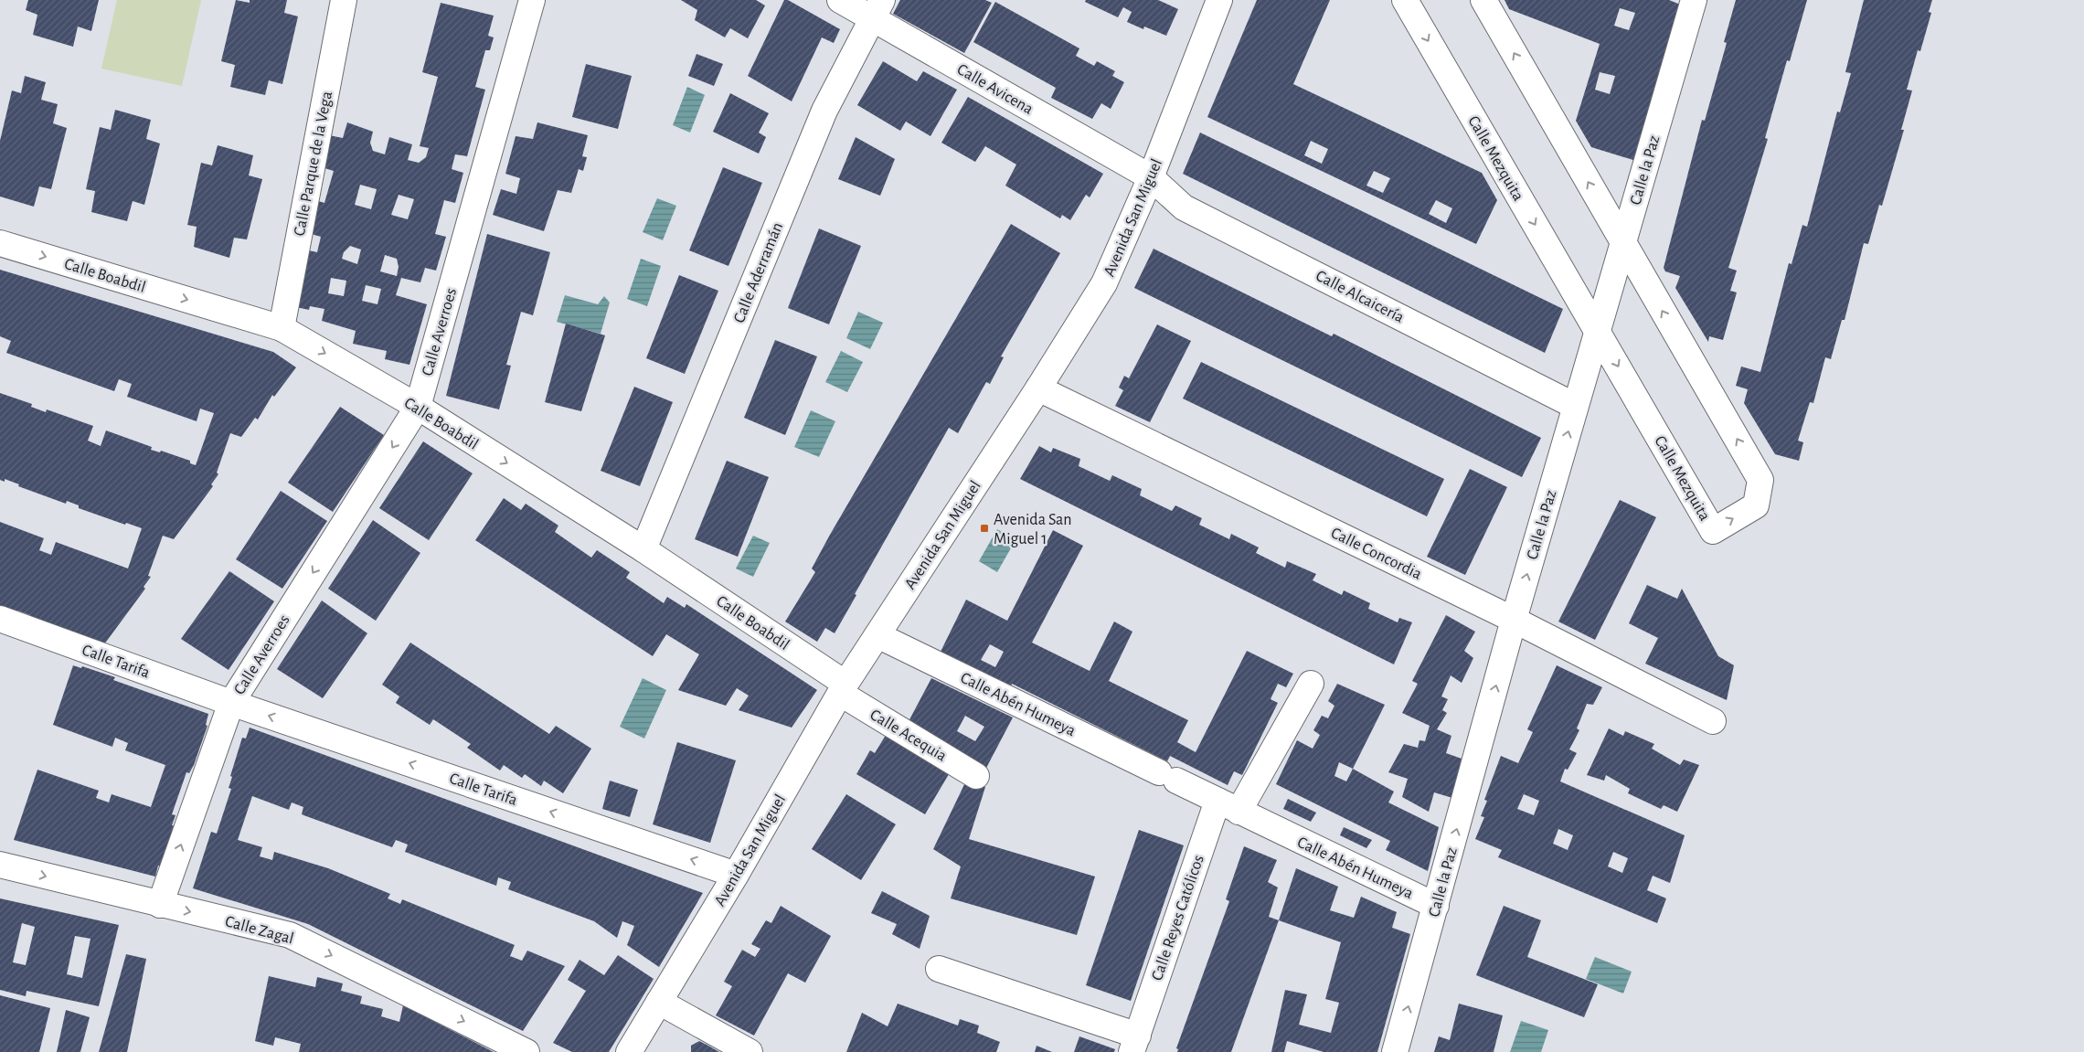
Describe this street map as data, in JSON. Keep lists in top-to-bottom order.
{
  "streets": {
    "street": [
      "Calle Avicena",
      "Calle Mezquita",
      "Calle Parque de la Vega",
      "Calle la Paz",
      "Avenida San Miguel",
      "Calle Aderramán",
      "Calle Boabdil",
      "Calle Alcaicería",
      "Calle Averroes",
      "Calle Concordia",
      "Calle Tarifa",
      "Calle Abén Humeya",
      "Calle Acequia",
      "Calle Reyes Católicos",
      "Calle Zagal"
    ]
  },
  "crossings": [
    ["Calle Avicena", "Avenida San Miguel"],
    ["Calle Avicena", "Calle Aderramán"],
    ["Calle Avicena", "Calle Alcaicería"],
    ["Calle Mezquita", "Calle la Paz"],
    ["Calle Parque de la Vega", "Calle Boabdil"],
    ["Calle la Paz", "Calle Alcaicería"],
    ["Calle la Paz", "Calle Concordia"],
    ["Calle la Paz", "Calle Abén Humeya"],
    ["Avenida San Miguel", "Calle Boabdil"],
    ["Avenida San Miguel", "Calle Alcaicería"],
    ["Avenida San Miguel", "Calle Concordia"],
    ["Avenida San Miguel", "Calle Tarifa"],
    ["Avenida San Miguel", "Calle Abén Humeya"],
    ["Avenida San Miguel", "Calle Acequia"],
    ["Calle Aderramán", "Calle Boabdil"],
    ["Calle Boabdil", "Calle Averroes"],
    ["Calle Boabdil", "Calle Acequia"],
    ["Calle Averroes", "Calle Tarifa"],
    ["Calle Abén Humeya", "Calle Reyes Católicos"]
  ],
  "one_way": [
    "Calle la Paz",
    "Calle Boabdil",
    "Calle Averroes",
    "Calle Tarifa",
    "Calle Zagal"
  ],
  "places": {
    "transit": ["Avenida San Miguel 1"]
  }
}
